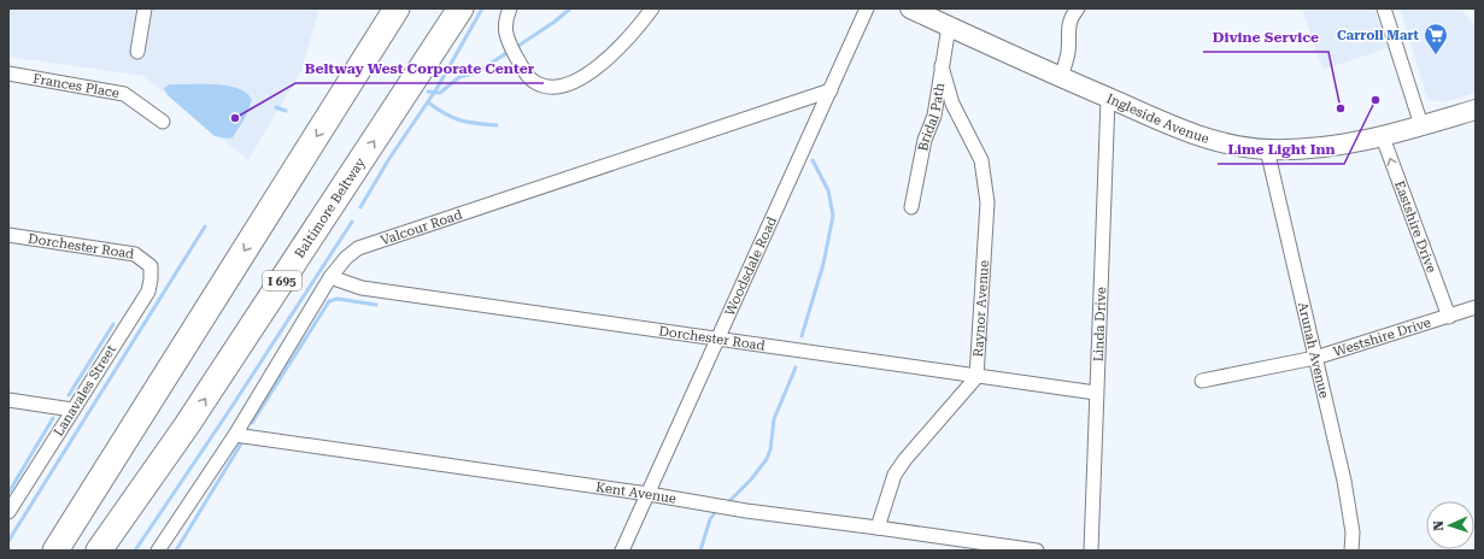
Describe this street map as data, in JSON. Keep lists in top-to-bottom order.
{
  "streets": {
    "highway": ["Baltimore Beltway", "I 695"],
    "main road": ["Ingleside Avenue"],
    "street": [
      "Frances Place",
      "Bridal Path",
      "Valcour Road",
      "Eastshire Drive",
      "Dorchester Road",
      "Woodsdale Road",
      "Raynor Avenue",
      "Linda Drive",
      "Westshire Drive",
      "Arunah Avenue",
      "Lanavales Street",
      "Kent Avenue"
    ]
  },
  "crossings": [
    ["Bridal Path", "Ingleside Avenue"],
    ["Bridal Path", "Raynor Avenue"],
    ["Ingleside Avenue", "Eastshire Drive"],
    ["Ingleside Avenue", "Linda Drive"],
    ["Ingleside Avenue", "Arunah Avenue"],
    ["Valcour Road", "Dorchester Road"],
    ["Valcour Road", "Woodsdale Road"],
    ["Valcour Road", "Kent Avenue"],
    ["Eastshire Drive", "Westshire Drive"],
    ["Dorchester Road", "Woodsdale Road"],
    ["Dorchester Road", "Raynor Avenue"],
    ["Dorchester Road", "Linda Drive"],
    ["Dorchester Road", "Lanavales Street"],
    ["Woodsdale Road", "Kent Avenue"],
    ["Westshire Drive", "Arunah Avenue"]
  ],
  "one_way": ["Eastshire Drive"],
  "places": {
    "supermarket": ["Carroll Mart"],
    "other": ["Lime Light Inn", "Divine Service", "Beltway West Corporate Center"]
  },
  "north": "left"
}
